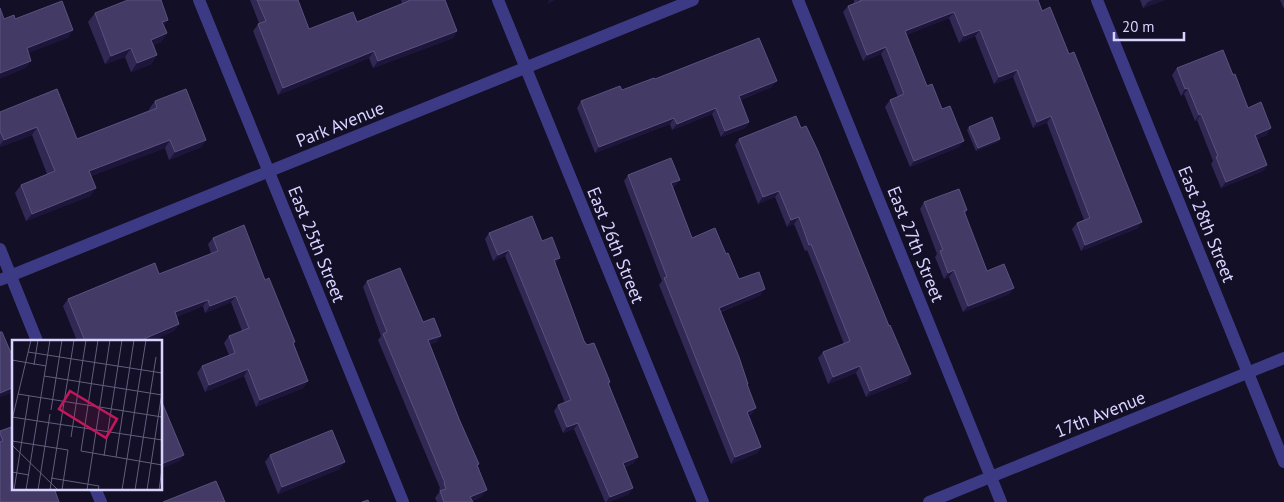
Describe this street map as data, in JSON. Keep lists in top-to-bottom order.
{
  "streets": {
    "street": [
      "Park Avenue",
      "East 28th Street",
      "East 25th Street",
      "East 27th Street",
      "East 26th Street",
      "17th Avenue"
    ]
  },
  "crossings": [
    ["Park Avenue", "East 25th Street"],
    ["Park Avenue", "East 26th Street"],
    ["East 28th Street", "17th Avenue"],
    ["East 27th Street", "17th Avenue"]
  ],
  "scale_bar": "20 m"
}
